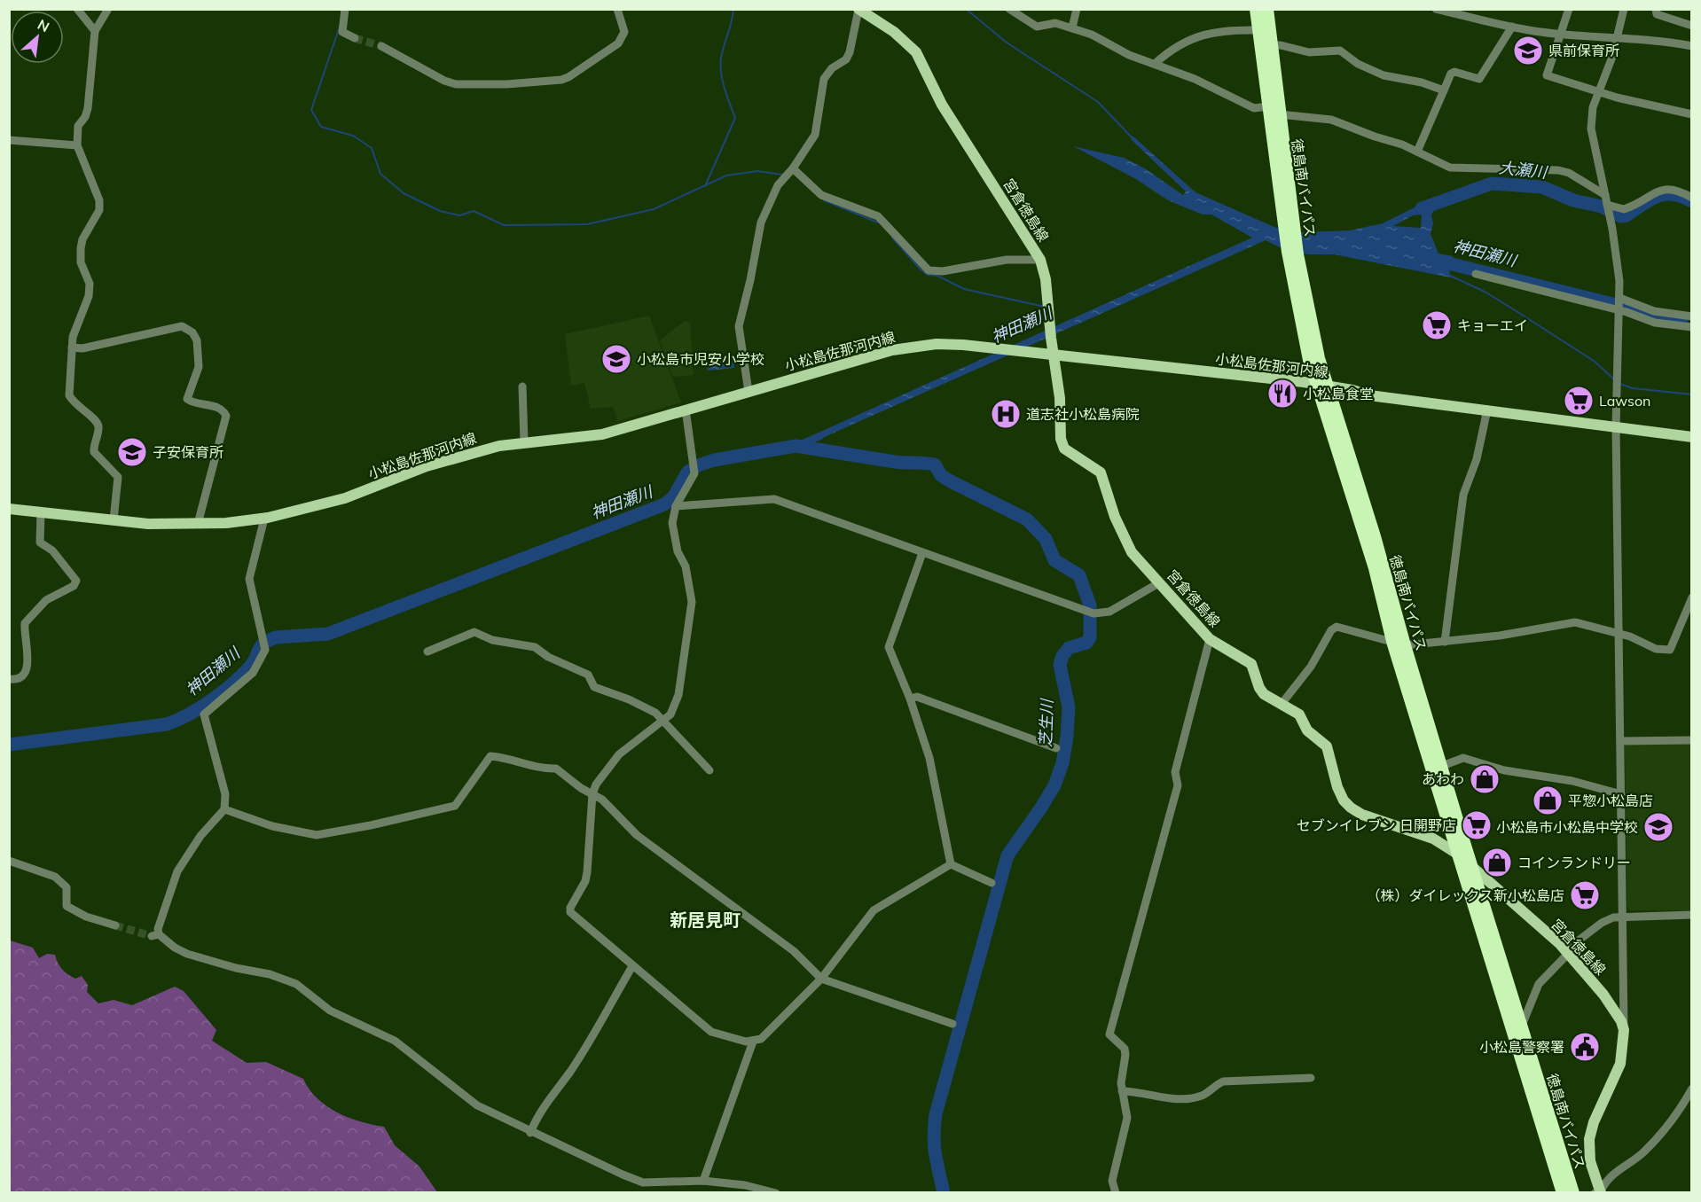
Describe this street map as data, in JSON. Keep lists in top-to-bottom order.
{
  "streets": {
    "highway": ["徳島南バイパス"],
    "main road": ["宮倉徳島線", "小松島佐那河内線"]
  },
  "crossings": [
    ["徳島南バイパス", "宮倉徳島線"],
    ["徳島南バイパス", "小松島佐那河内線"],
    ["宮倉徳島線", "小松島佐那河内線"]
  ],
  "districts": ["新居見町"],
  "water": ["大瀬川", "神田瀬川", "芝生川"],
  "places": {
    "school or university": [
      "県前保育所",
      "小松島市児安小学校",
      "子安保育所",
      "小松島市小松島中学校"
    ],
    "supermarket": [
      "キョーエイ",
      "Lawson",
      "セブンイレブン 日開野店",
      "（株）ダイレックス新小松島店"
    ],
    "restaurant": ["小松島食堂"],
    "hospital": ["道志社小松島病院"],
    "shop": ["あわわ", "平惣小松島店", "コインランドリー"],
    "public building": ["小松島警察署"]
  },
  "north": "top right"
}
